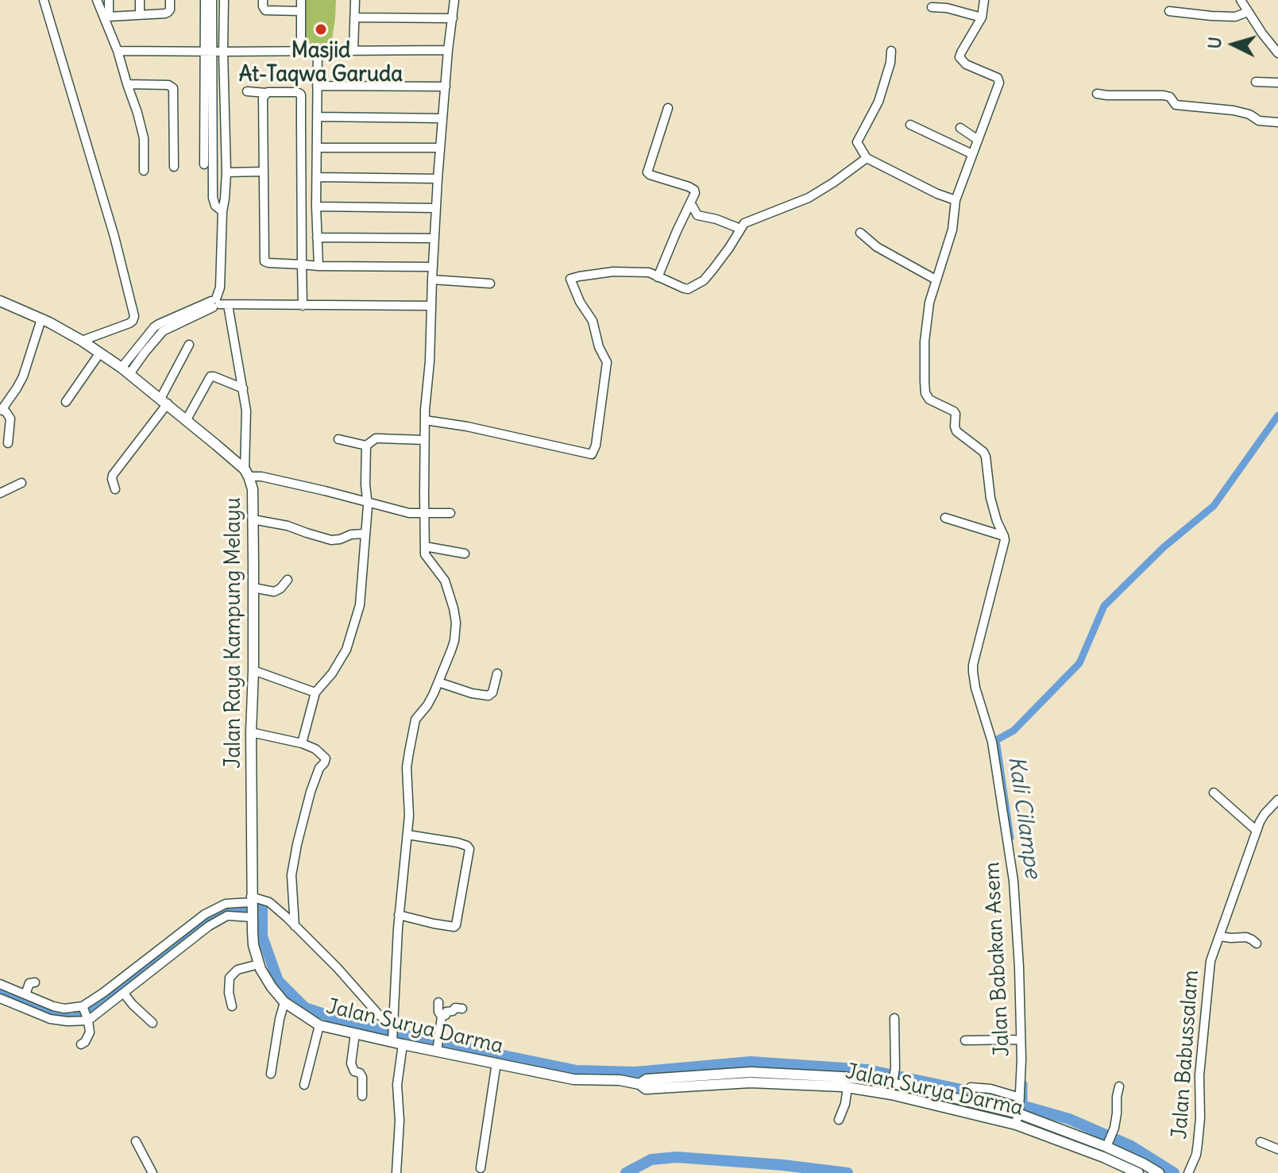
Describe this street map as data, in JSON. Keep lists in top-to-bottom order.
{
  "streets": {
    "main road": ["Jalan Raya Kampung Melayu", "Jalan Surya Darma"],
    "street": ["Jalan Babakan Asem", "Jalan Babussalam"]
  },
  "crossings": [
    ["Jalan Raya Kampung Melayu", "Jalan Surya Darma"],
    ["Jalan Babakan Asem", "Jalan Surya Darma"]
  ],
  "water": ["Kali Cilampe"],
  "places": ["Masjid At-Taqwa Garuda"],
  "north": "left"
}
